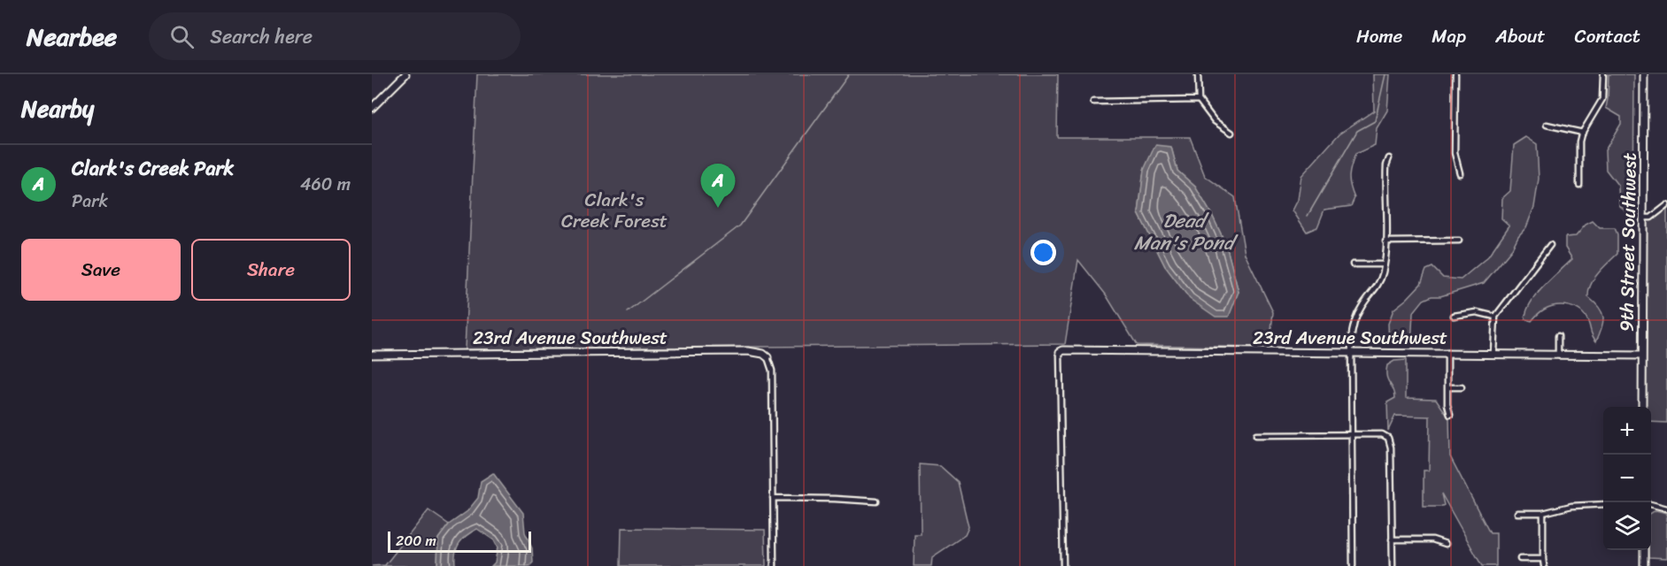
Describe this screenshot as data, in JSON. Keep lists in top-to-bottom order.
{
  "streets": {
    "street": ["9th Street Southwest", "23rd Avenue Southwest"]
  },
  "crossings": [
    ["9th Street Southwest", "23rd Avenue Southwest"]
  ],
  "water": ["Dead Man's Pond"],
  "parks": ["Clark's Creek Forest"],
  "scale_bar": "200 m",
  "page": {
    "header": "Nearbee",
    "search": "Search here",
    "nav": [
      "Home",
      "Map",
      "About",
      "Contact"
    ],
    "heading": "Nearby",
    "list": [
      {
        "mark": "A",
        "name": "Clark's Creek Park",
        "note": "Park",
        "value": "460 m"
      }
    ],
    "pins": "A",
    "buttons": ["Save", "Share"],
    "map_buttons": ["+", "−"],
    "scale": "200 m"
  }
}
